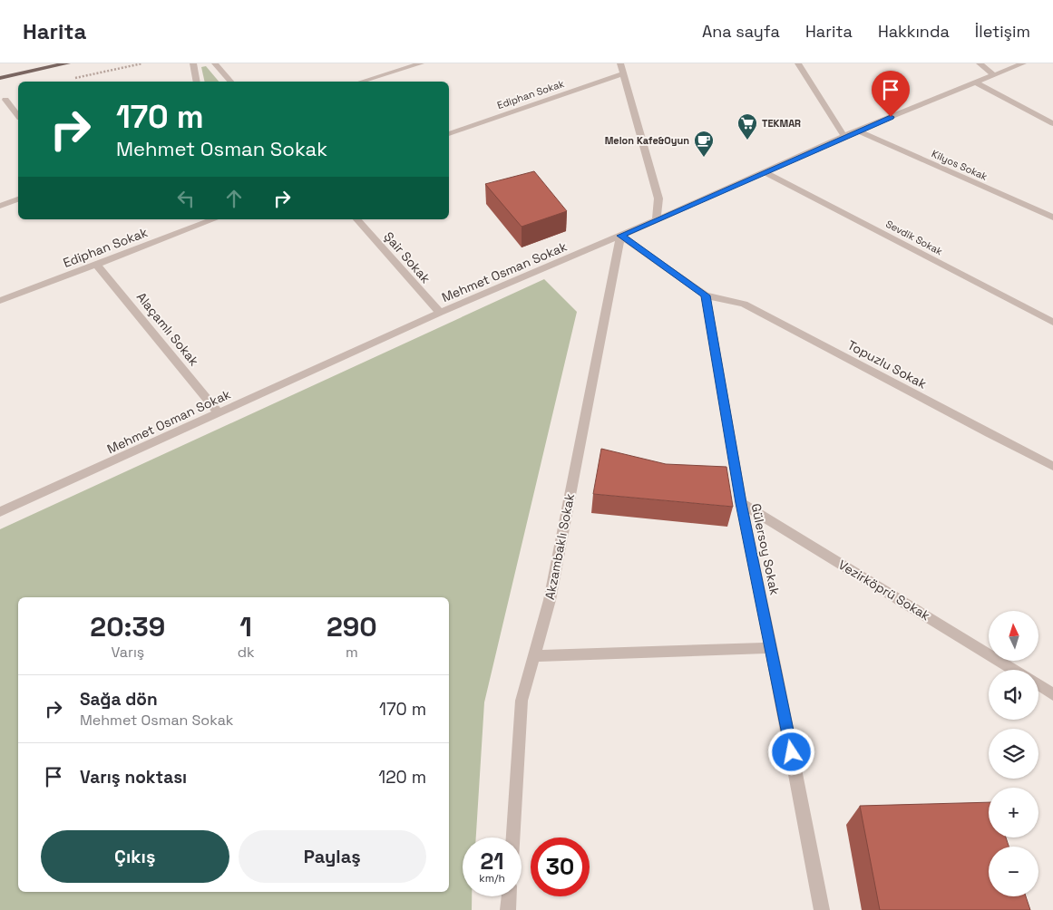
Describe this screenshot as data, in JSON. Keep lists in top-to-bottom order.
{
  "streets": {
    "street": [
      "Ediphan Sokak",
      "Kilyos Sokak",
      "Sevdik Sokak",
      "Şair Sokak",
      "Mehmet Osman Sokak",
      "Alaçamlı Sokak",
      "Topuzlu Sokak",
      "Akzambaklı Sokak",
      "Gülersoy Sokak",
      "Vezirköprü Sokak"
    ]
  },
  "crossings": [
    ["Ediphan Sokak", "Alaçamlı Sokak"],
    ["Kilyos Sokak", "Mehmet Osman Sokak"],
    ["Sevdik Sokak", "Mehmet Osman Sokak"],
    ["Şair Sokak", "Mehmet Osman Sokak"],
    ["Mehmet Osman Sokak", "Alaçamlı Sokak"],
    ["Mehmet Osman Sokak", "Akzambaklı Sokak"],
    ["Topuzlu Sokak", "Gülersoy Sokak"],
    ["Gülersoy Sokak", "Vezirköprü Sokak"]
  ],
  "places": {
    "supermarket": ["TEKMAR"],
    "cafe": ["Melon Kafe&Oyun"]
  },
  "north": "top",
  "page": {
    "header": "Harita",
    "nav": [
      "Ana sayfa",
      "Harita",
      "Hakkında",
      "İletişim"
    ],
    "turn": ["170 m", "Mehmet Osman Sokak"],
    "eta": [
      "20:39",
      "Varış",
      "1",
      "dk",
      "290",
      "m"
    ],
    "map_buttons": ["+", "−"],
    "list": [
      {
        "name": "Sağa dön",
        "note": "Mehmet Osman Sokak",
        "value": "170 m"
      },
      {
        "name": "Varış noktası",
        "value": "120 m"
      }
    ],
    "buttons": ["Çıkış", "Paylaş"],
    "speed": "21 km/h",
    "limit": "30"
  }
}
